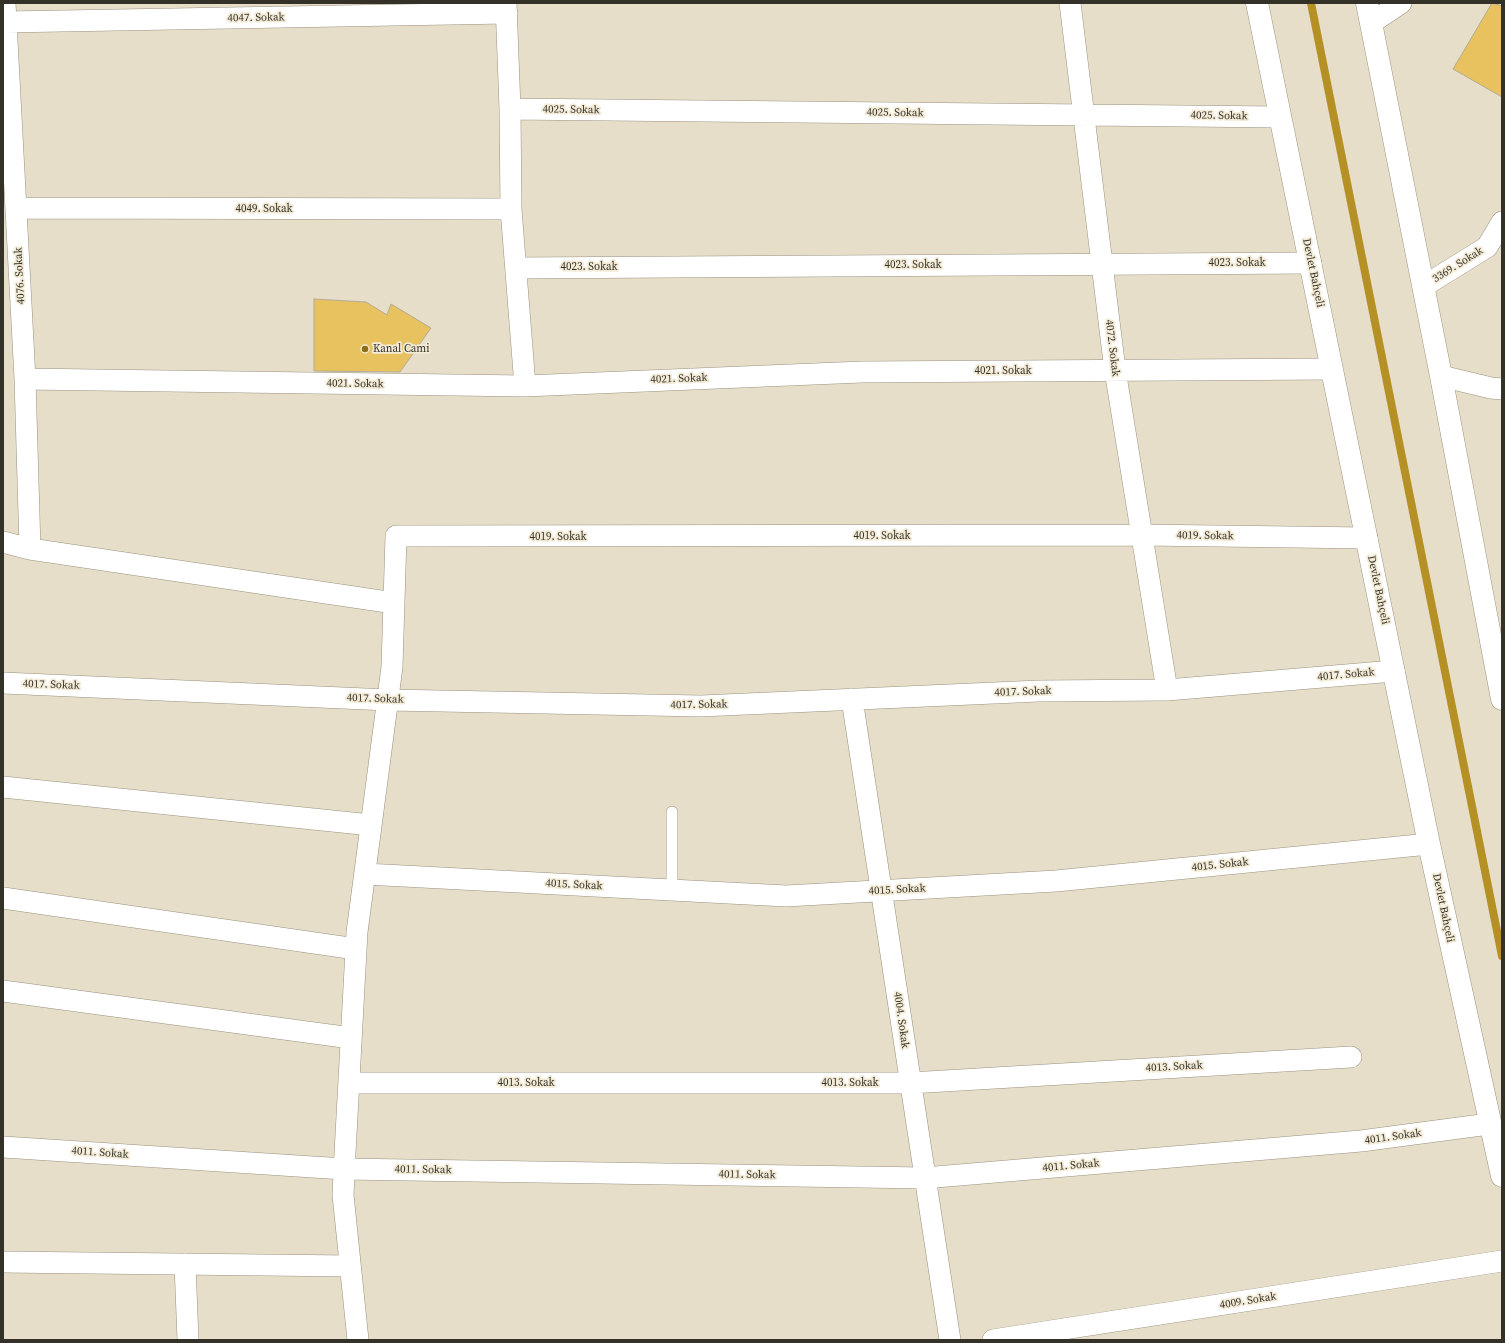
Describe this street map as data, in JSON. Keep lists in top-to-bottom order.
{
  "streets": {
    "street": [
      "4047. Sokak",
      "4025. Sokak",
      "4049. Sokak",
      "4023. Sokak",
      "3369. Sokak",
      "Devlet Bahçeli",
      "4076. Sokak",
      "4072. Sokak",
      "4021. Sokak",
      "4019. Sokak",
      "4017. Sokak",
      "4015. Sokak",
      "4004. Sokak",
      "4013. Sokak",
      "4011. Sokak",
      "4009. Sokak"
    ]
  },
  "crossings": [
    ["4047. Sokak", "4076. Sokak"],
    ["4025. Sokak", "Devlet Bahçeli"],
    ["4025. Sokak", "4072. Sokak"],
    ["4049. Sokak", "4076. Sokak"],
    ["4023. Sokak", "Devlet Bahçeli"],
    ["4023. Sokak", "4072. Sokak"],
    ["Devlet Bahçeli", "4021. Sokak"],
    ["Devlet Bahçeli", "4019. Sokak"],
    ["Devlet Bahçeli", "4017. Sokak"],
    ["Devlet Bahçeli", "4015. Sokak"],
    ["Devlet Bahçeli", "4011. Sokak"],
    ["4076. Sokak", "4021. Sokak"],
    ["4072. Sokak", "4021. Sokak"],
    ["4072. Sokak", "4019. Sokak"],
    ["4072. Sokak", "4017. Sokak"],
    ["4017. Sokak", "4004. Sokak"],
    ["4015. Sokak", "4004. Sokak"],
    ["4004. Sokak", "4013. Sokak"],
    ["4004. Sokak", "4011. Sokak"]
  ],
  "places": ["Kanal Cami"]
}
